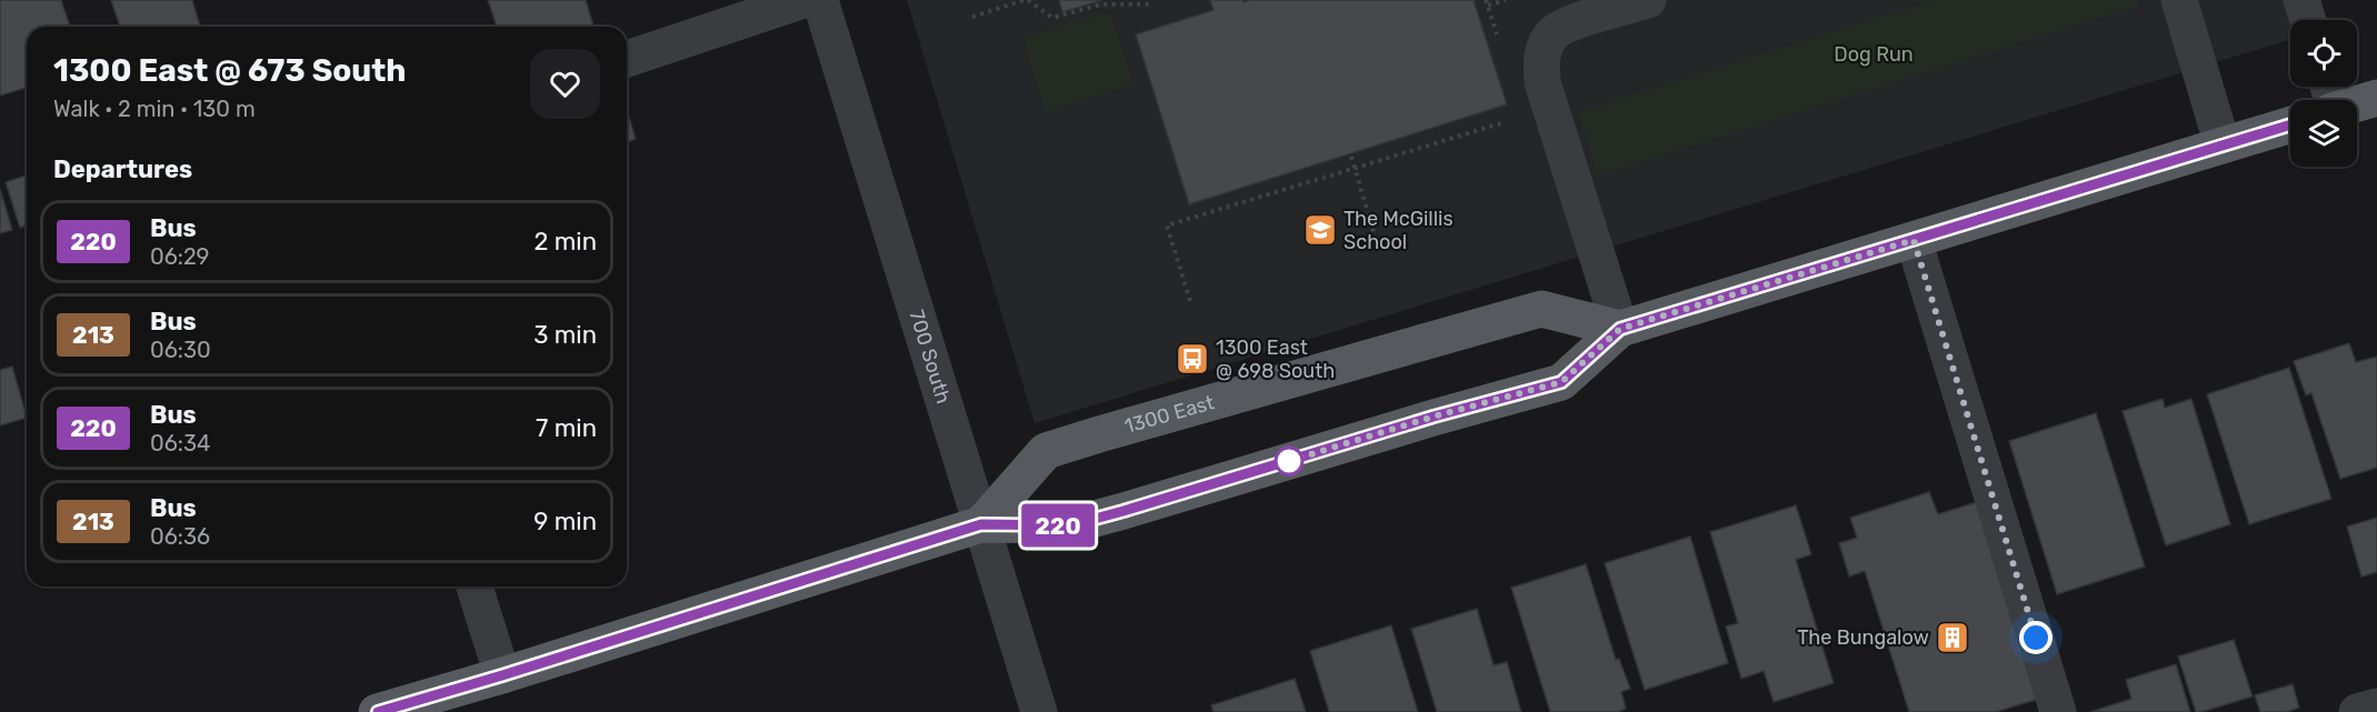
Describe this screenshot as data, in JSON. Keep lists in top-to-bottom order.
{
  "streets": {
    "main road": ["1300 East"],
    "street": ["700 South"]
  },
  "crossings": [
    ["700 South", "1300 East"]
  ],
  "parks": ["Dog Run"],
  "places": {
    "school or university": ["The McGillis School"],
    "bus stop": ["1300 East @ 698 South"],
    "building": ["The Bungalow"]
  },
  "lines": ["bus line 220"],
  "page": {
    "on_map": "220",
    "heading": [
      ["1300 East @ 673 South", "Walk · 2 min · 130 m"],
      "Departures"
    ],
    "list": [
      {
        "mark": "220",
        "name": "Bus",
        "note": "06:29",
        "value": "2 min"
      },
      {
        "mark": "213",
        "name": "Bus",
        "note": "06:30",
        "value": "3 min"
      },
      {
        "mark": "220",
        "name": "Bus",
        "note": "06:34",
        "value": "7 min"
      },
      {
        "mark": "213",
        "name": "Bus",
        "note": "06:36",
        "value": "9 min"
      }
    ]
  }
}
